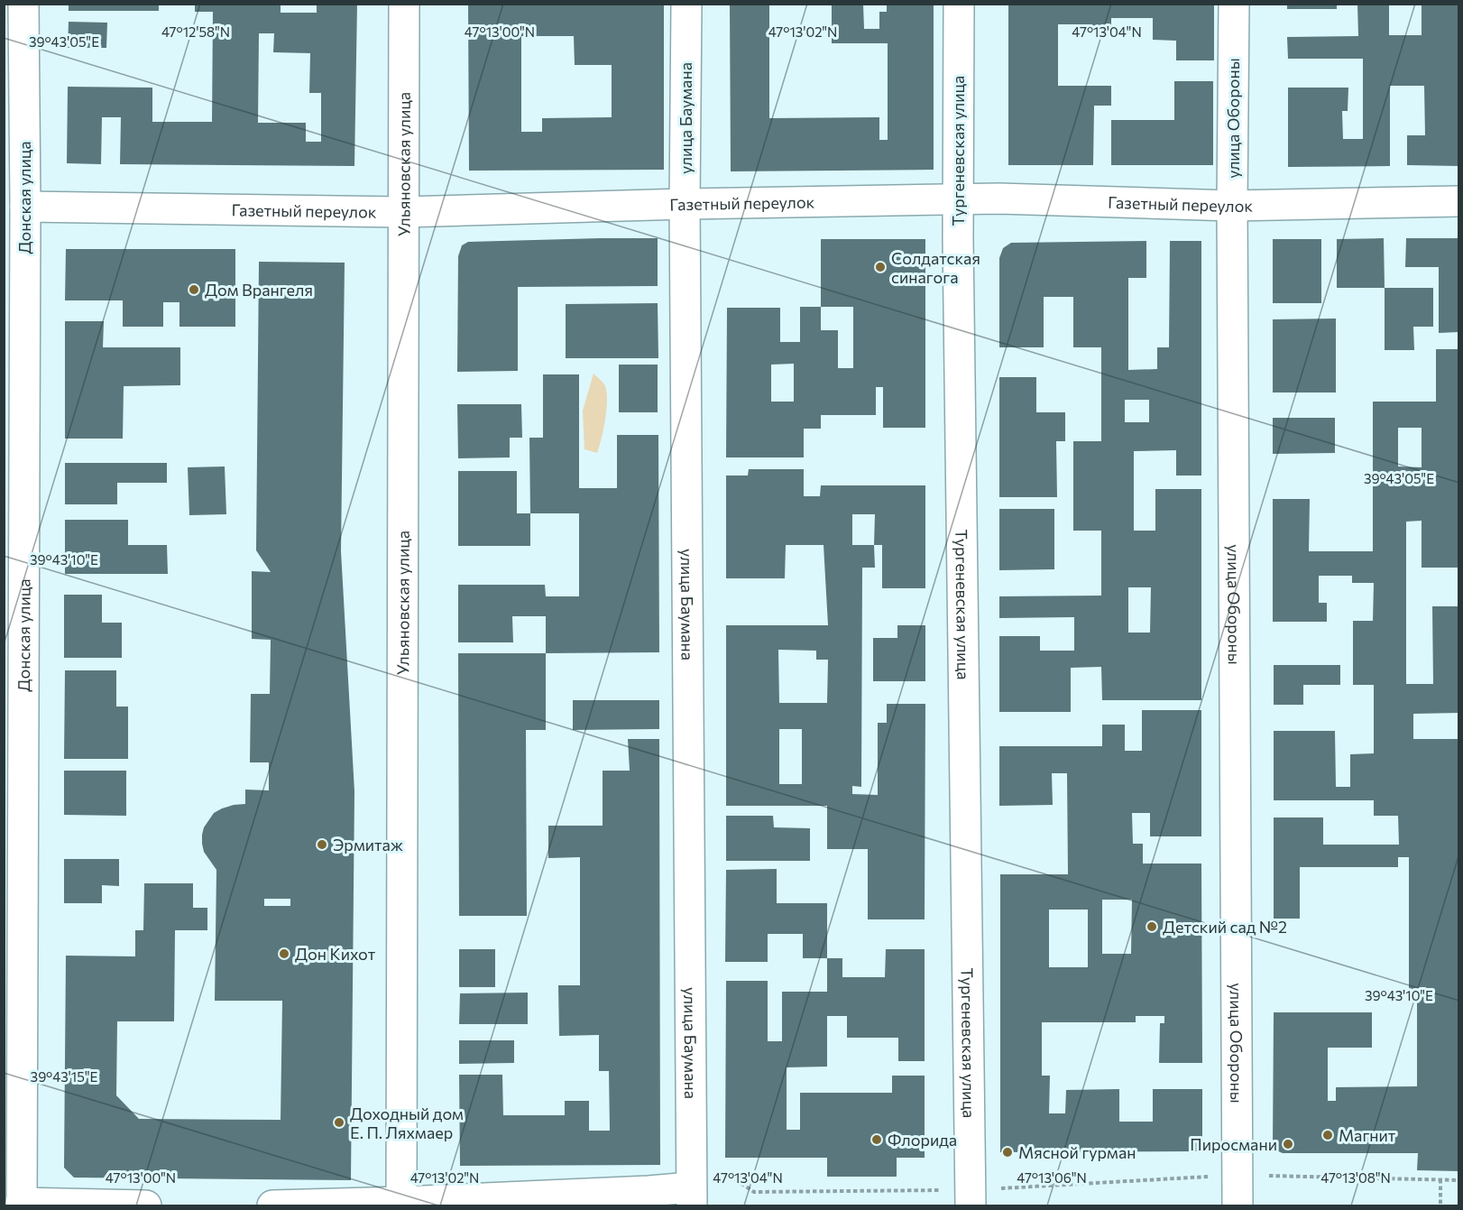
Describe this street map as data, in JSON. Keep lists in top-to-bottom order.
{
  "streets": {
    "street": [
      "улица Баумана",
      "улица Обороны",
      "Тургеневская улица",
      "Ульяновская улица",
      "Донская улица",
      "Газетный переулок"
    ]
  },
  "crossings": [
    ["улица Баумана", "Газетный переулок"],
    ["улица Обороны", "Газетный переулок"],
    ["Тургеневская улица", "Газетный переулок"],
    ["Ульяновская улица", "Газетный переулок"],
    ["Донская улица", "Газетный переулок"]
  ],
  "places": [
    "Солдатская синагога",
    "Дом Врангеля",
    "Эрмитаж",
    "Детский сад №2",
    "Дон Кихот",
    "Доходный дом Е. П. Ляхмаер",
    "Магнит",
    "Флорида",
    "Пиросмани",
    "Мясной гурман"
  ],
  "coordinates": [
    "47°12'58\"N",
    "47°13'00\"N",
    "47°13'02\"N",
    "47°13'04\"N",
    "39°43'05\"E",
    "39°43'10\"E",
    "39°43'15\"E",
    "47°13'06\"N",
    "47°13'08\"N"
  ]
}
